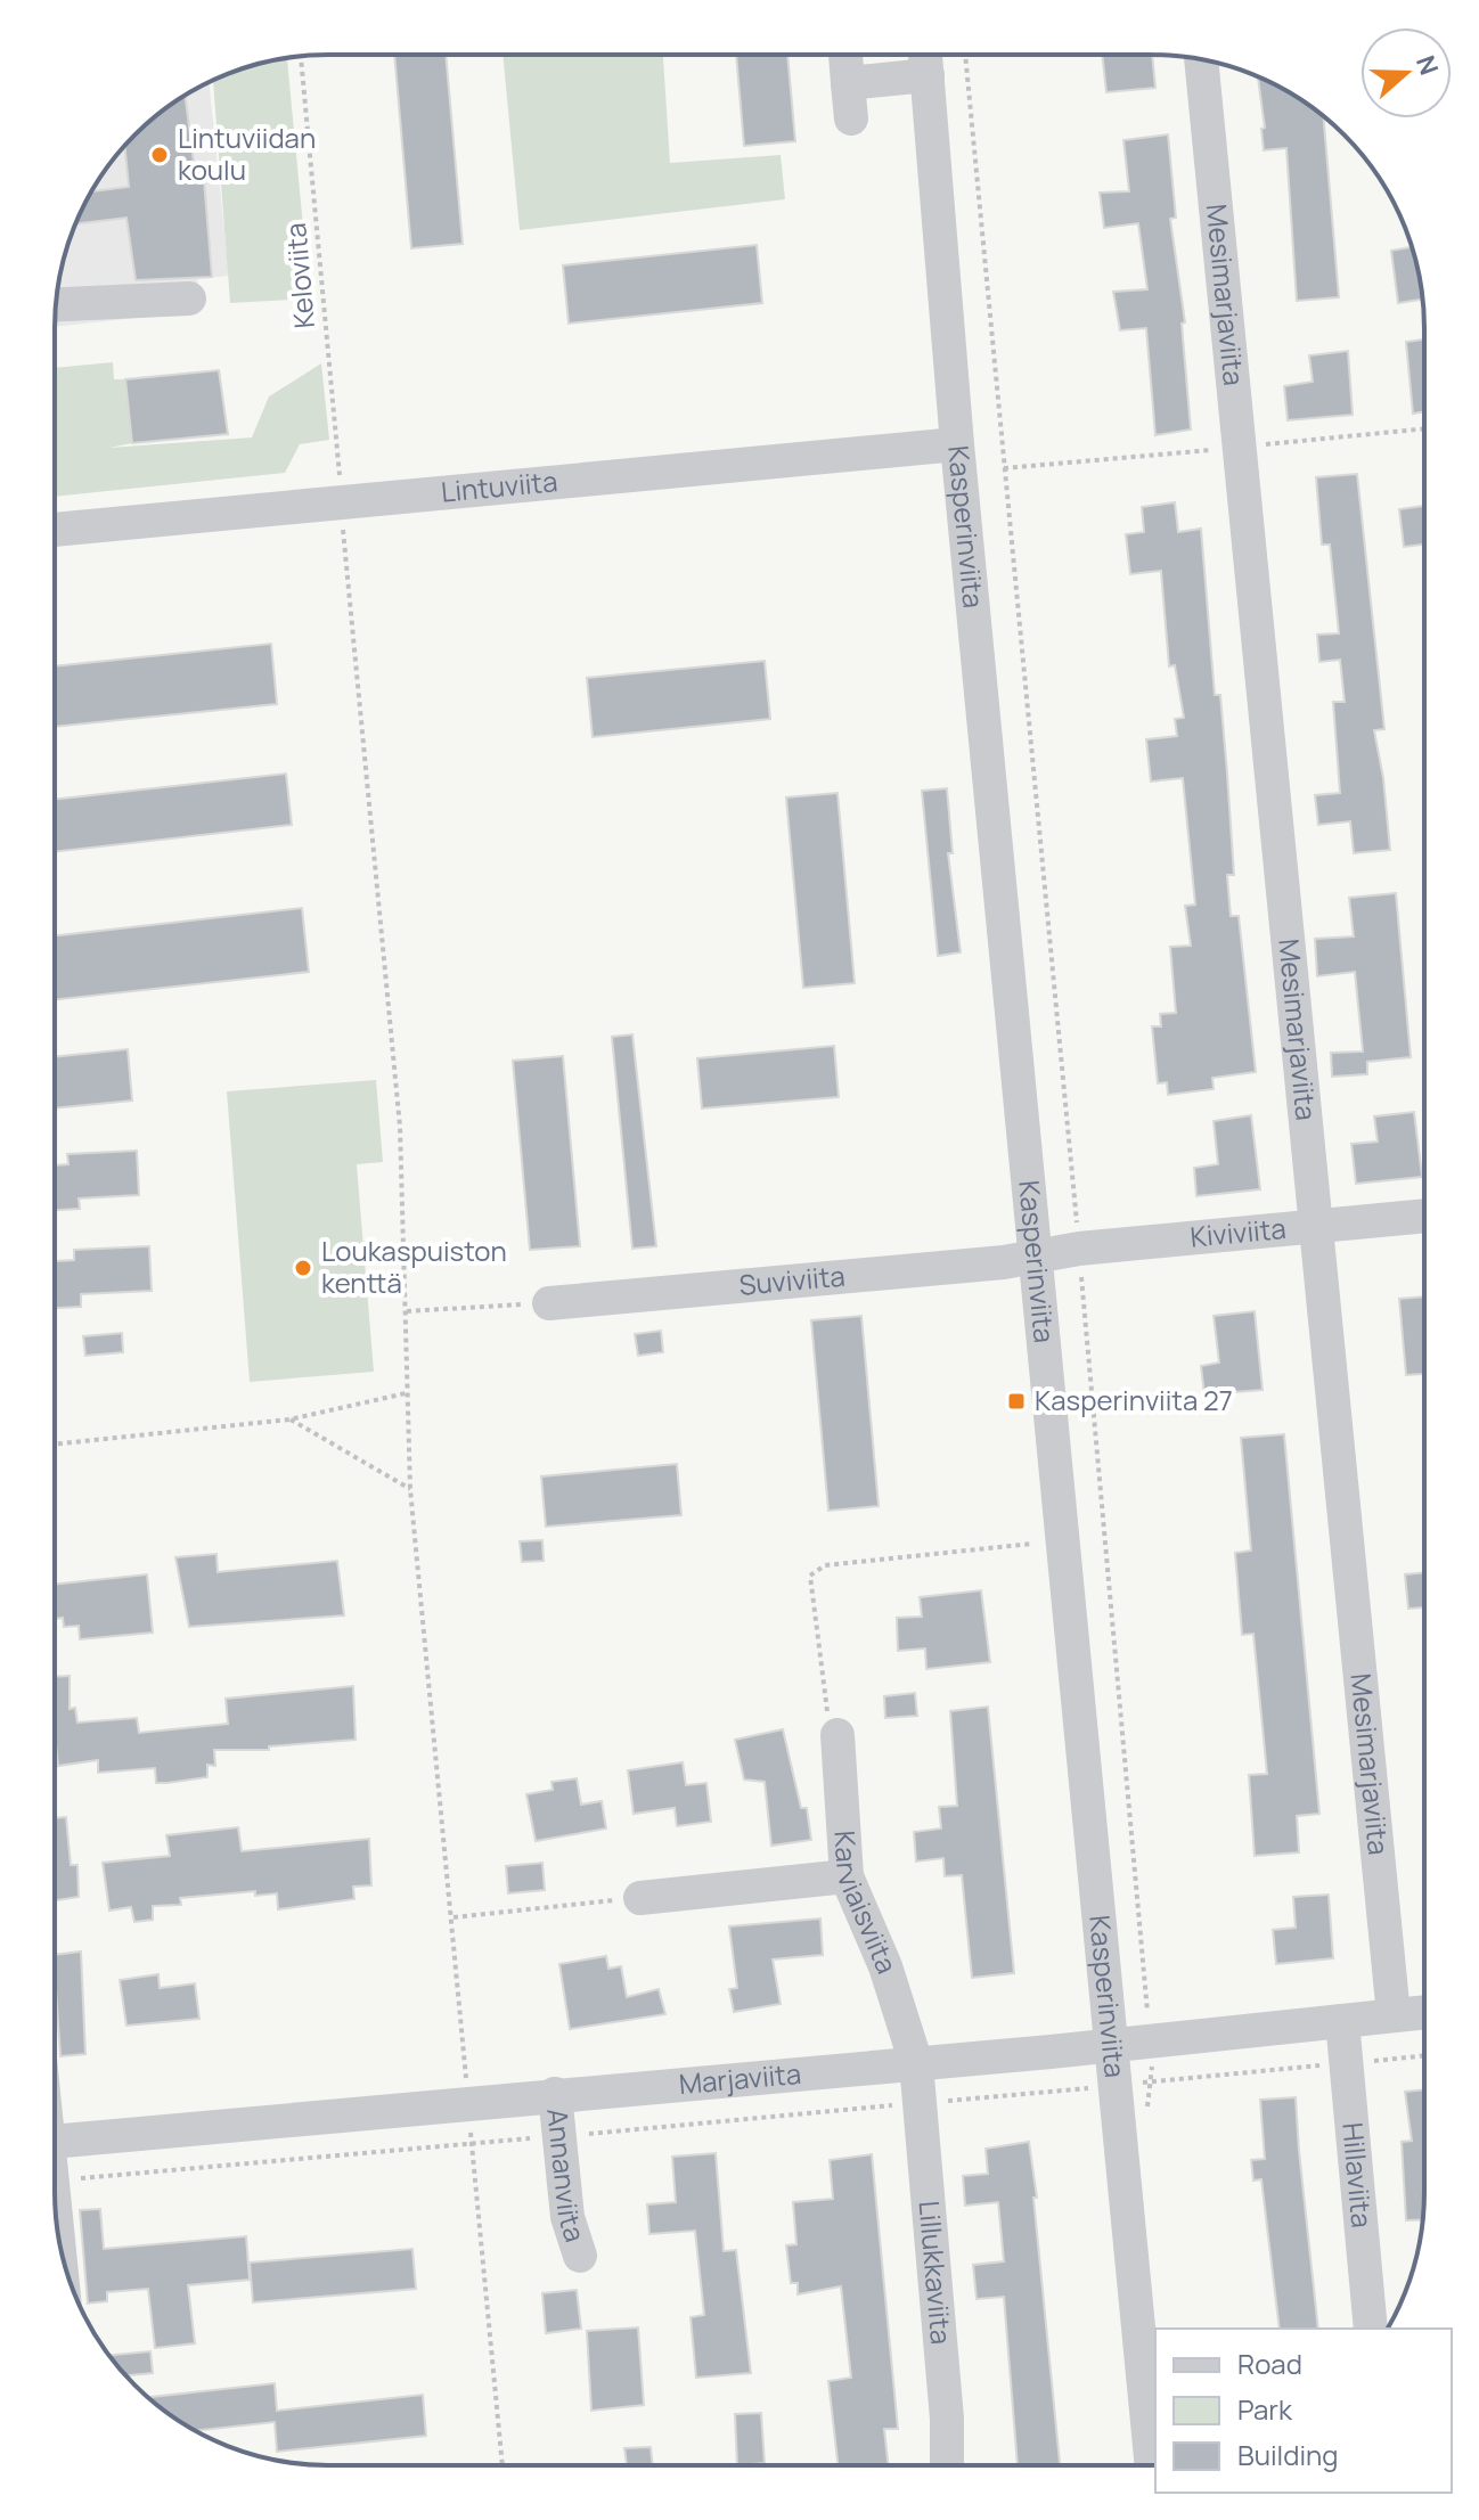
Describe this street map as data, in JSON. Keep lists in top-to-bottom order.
{
  "streets": {
    "street": [
      "Mesimarjaviita",
      "Lintuviita",
      "Kasperinviita",
      "Kiviviita",
      "Suviviita",
      "Karviaisviita",
      "Marjaviita",
      "Annanviita",
      "Hillaviita",
      "Lillukkaviita"
    ],
    "path": ["Keloviita"]
  },
  "crossings": [
    ["Keloviita", "Lintuviita"],
    ["Keloviita", "Marjaviita"],
    ["Mesimarjaviita", "Kiviviita"],
    ["Mesimarjaviita", "Marjaviita"],
    ["Lintuviita", "Kasperinviita"],
    ["Kasperinviita", "Kiviviita"],
    ["Kasperinviita", "Suviviita"],
    ["Kasperinviita", "Marjaviita"],
    ["Kiviviita", "Suviviita"],
    ["Karviaisviita", "Marjaviita"],
    ["Karviaisviita", "Lillukkaviita"],
    ["Marjaviita", "Annanviita"],
    ["Marjaviita", "Hillaviita"],
    ["Marjaviita", "Lillukkaviita"]
  ],
  "places": {
    "other": ["Lintuviidan koulu", "Loukaspuiston kenttä"],
    "transit": ["Kasperinviita 27"]
  },
  "legend": ["Road", "Park", "Building"],
  "north": "right"
}
